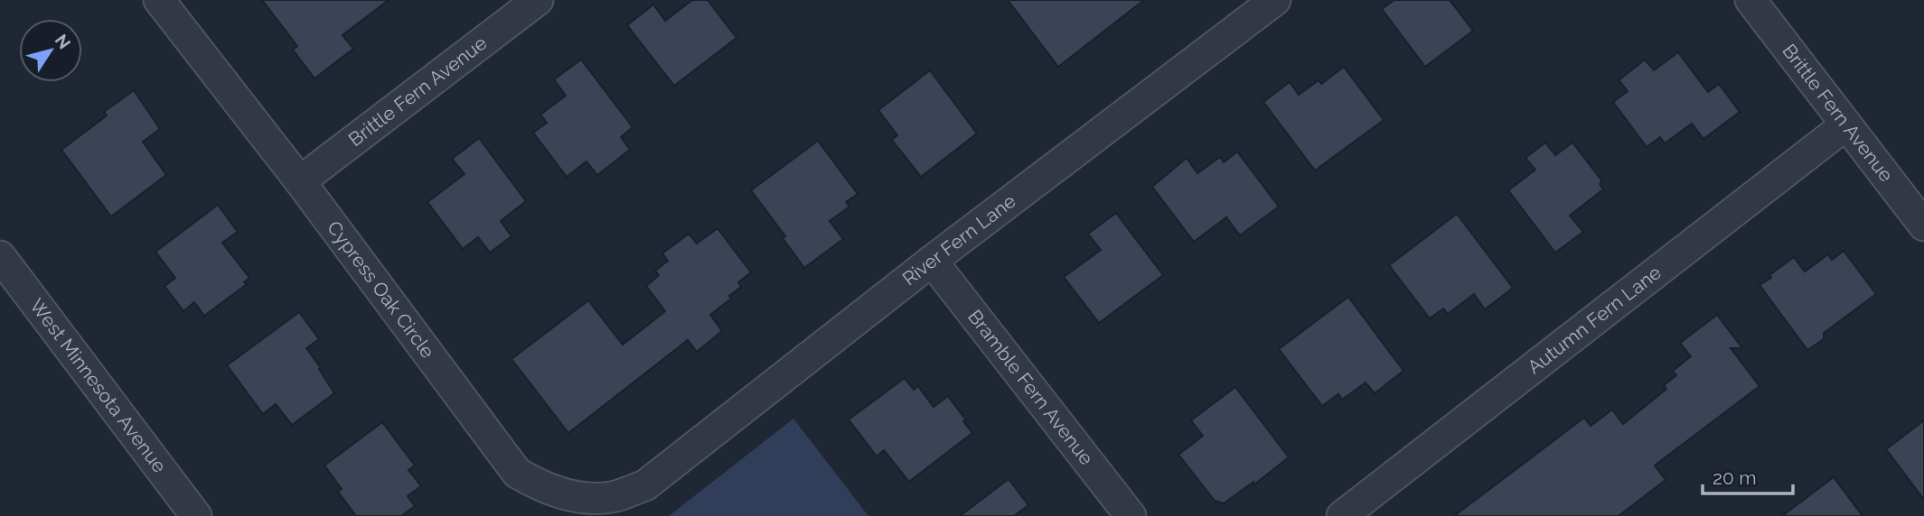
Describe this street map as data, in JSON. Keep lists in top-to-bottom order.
{
  "streets": {
    "street": [
      "Brittle Fern Avenue",
      "River Fern Lane",
      "Cypress Oak Circle",
      "Autumn Fern Lane",
      "West Minnesota Avenue",
      "Bramble Fern Avenue"
    ]
  },
  "crossings": [
    ["Brittle Fern Avenue", "Cypress Oak Circle"],
    ["Brittle Fern Avenue", "Autumn Fern Lane"],
    ["River Fern Lane", "Cypress Oak Circle"],
    ["River Fern Lane", "Bramble Fern Avenue"]
  ],
  "scale_bar": "20 m",
  "north": "top right"
}
